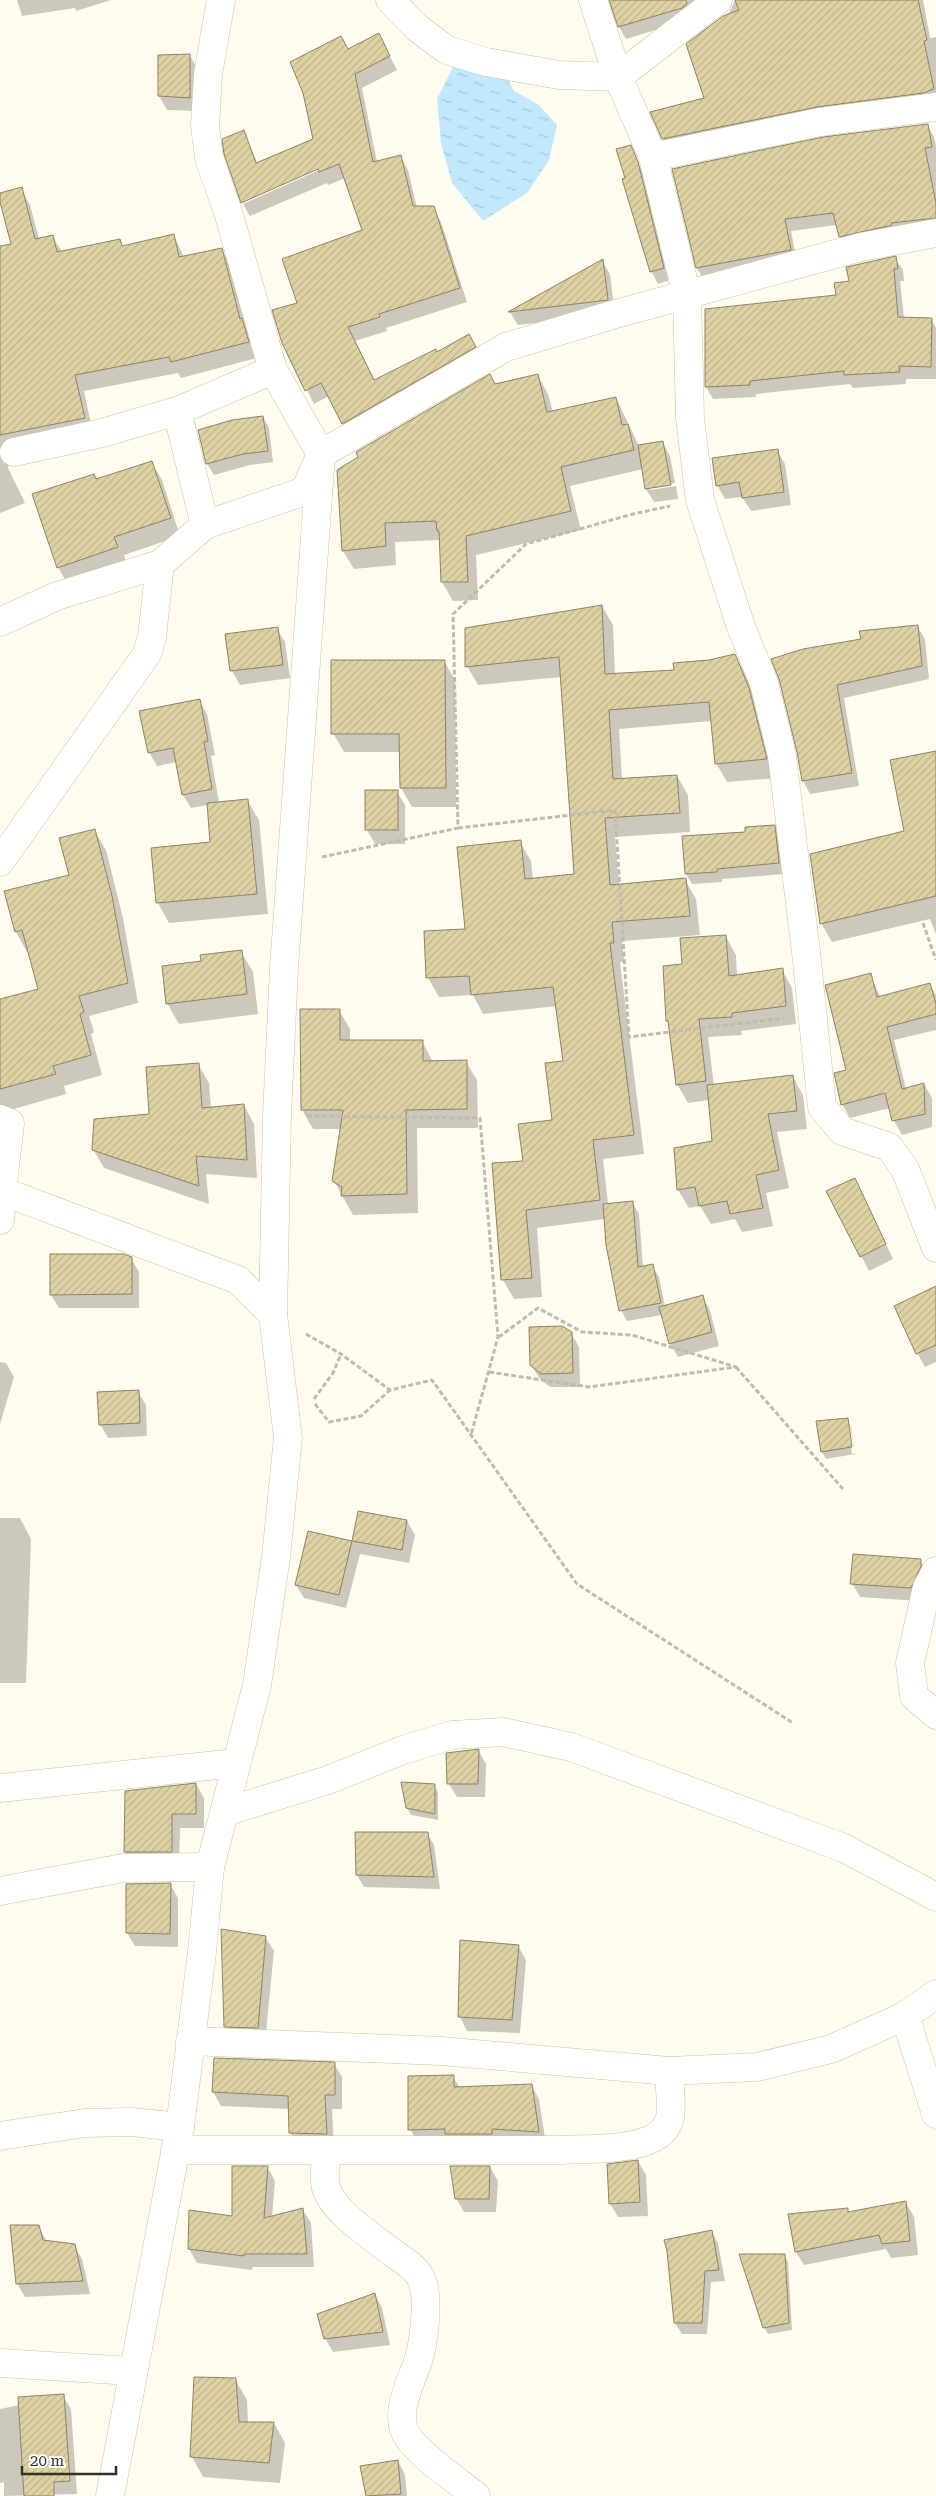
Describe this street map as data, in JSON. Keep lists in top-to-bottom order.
{
  "scale_bar": "20 m"
}
